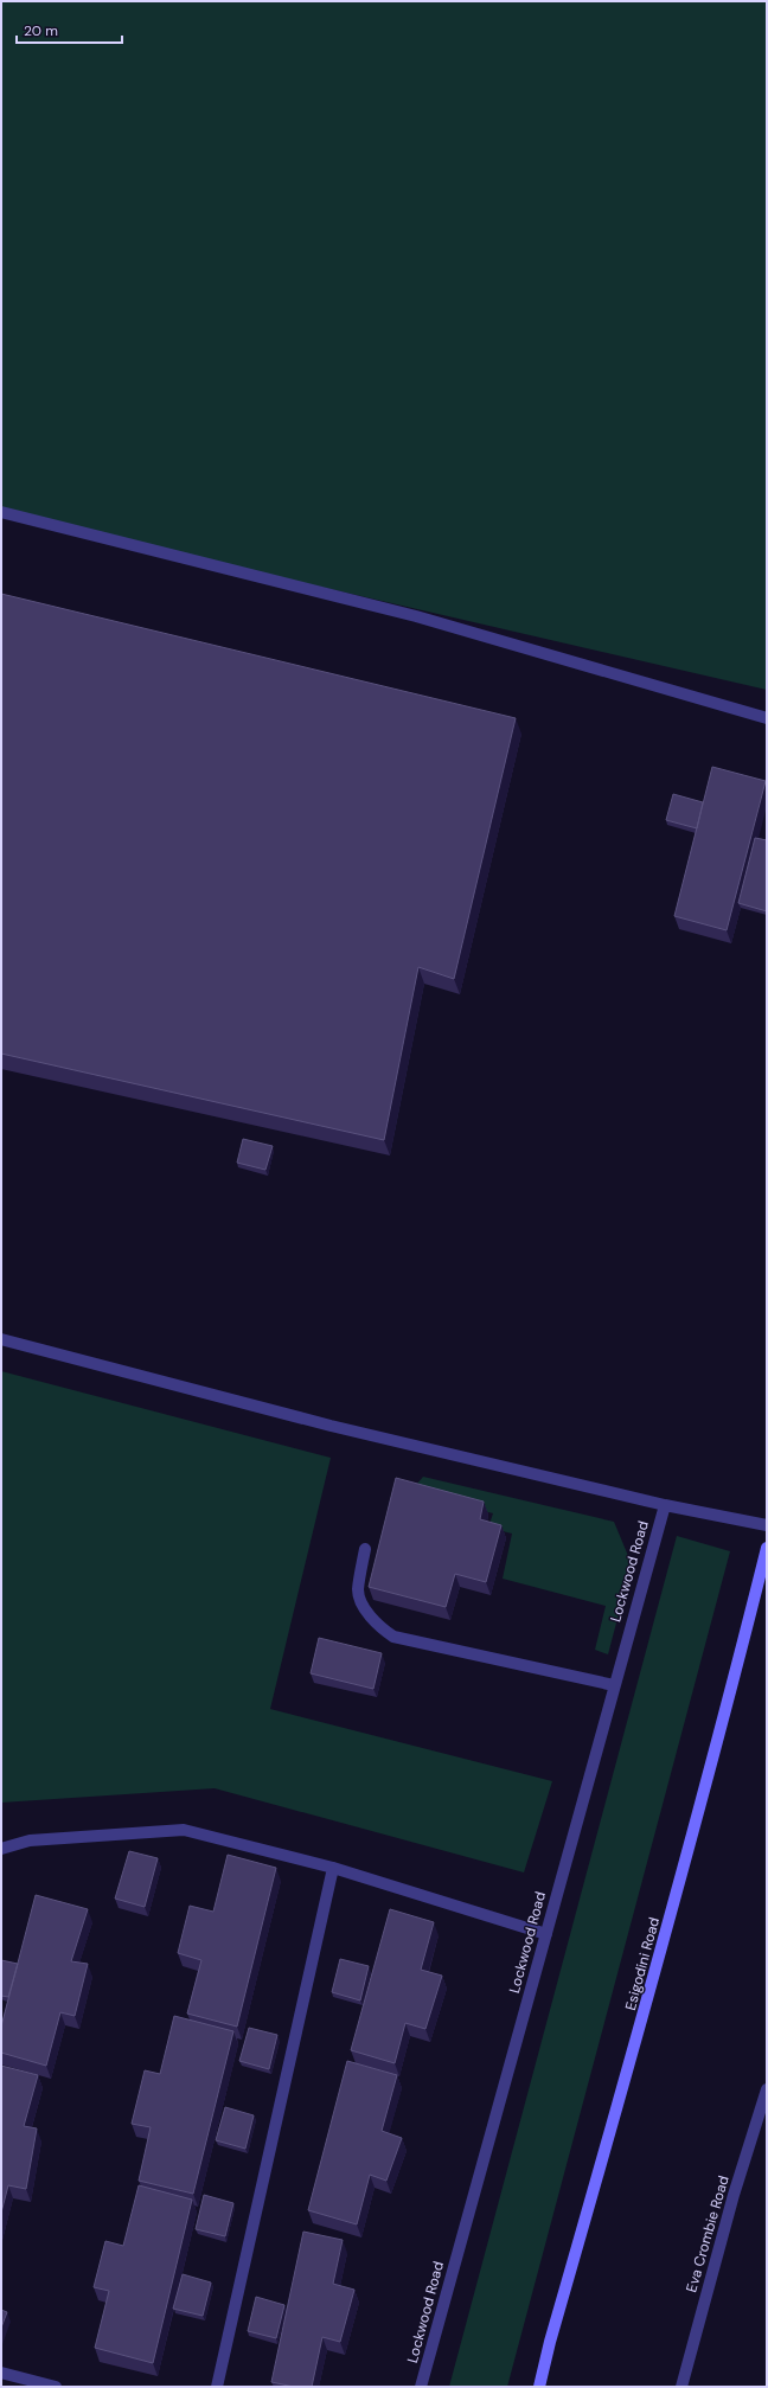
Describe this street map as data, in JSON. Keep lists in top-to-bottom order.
{
  "streets": {
    "main road": ["Esigodini Road"],
    "street": ["Lockwood Road", "Eva Crombie Road"]
  },
  "scale_bar": "20 m"
}
